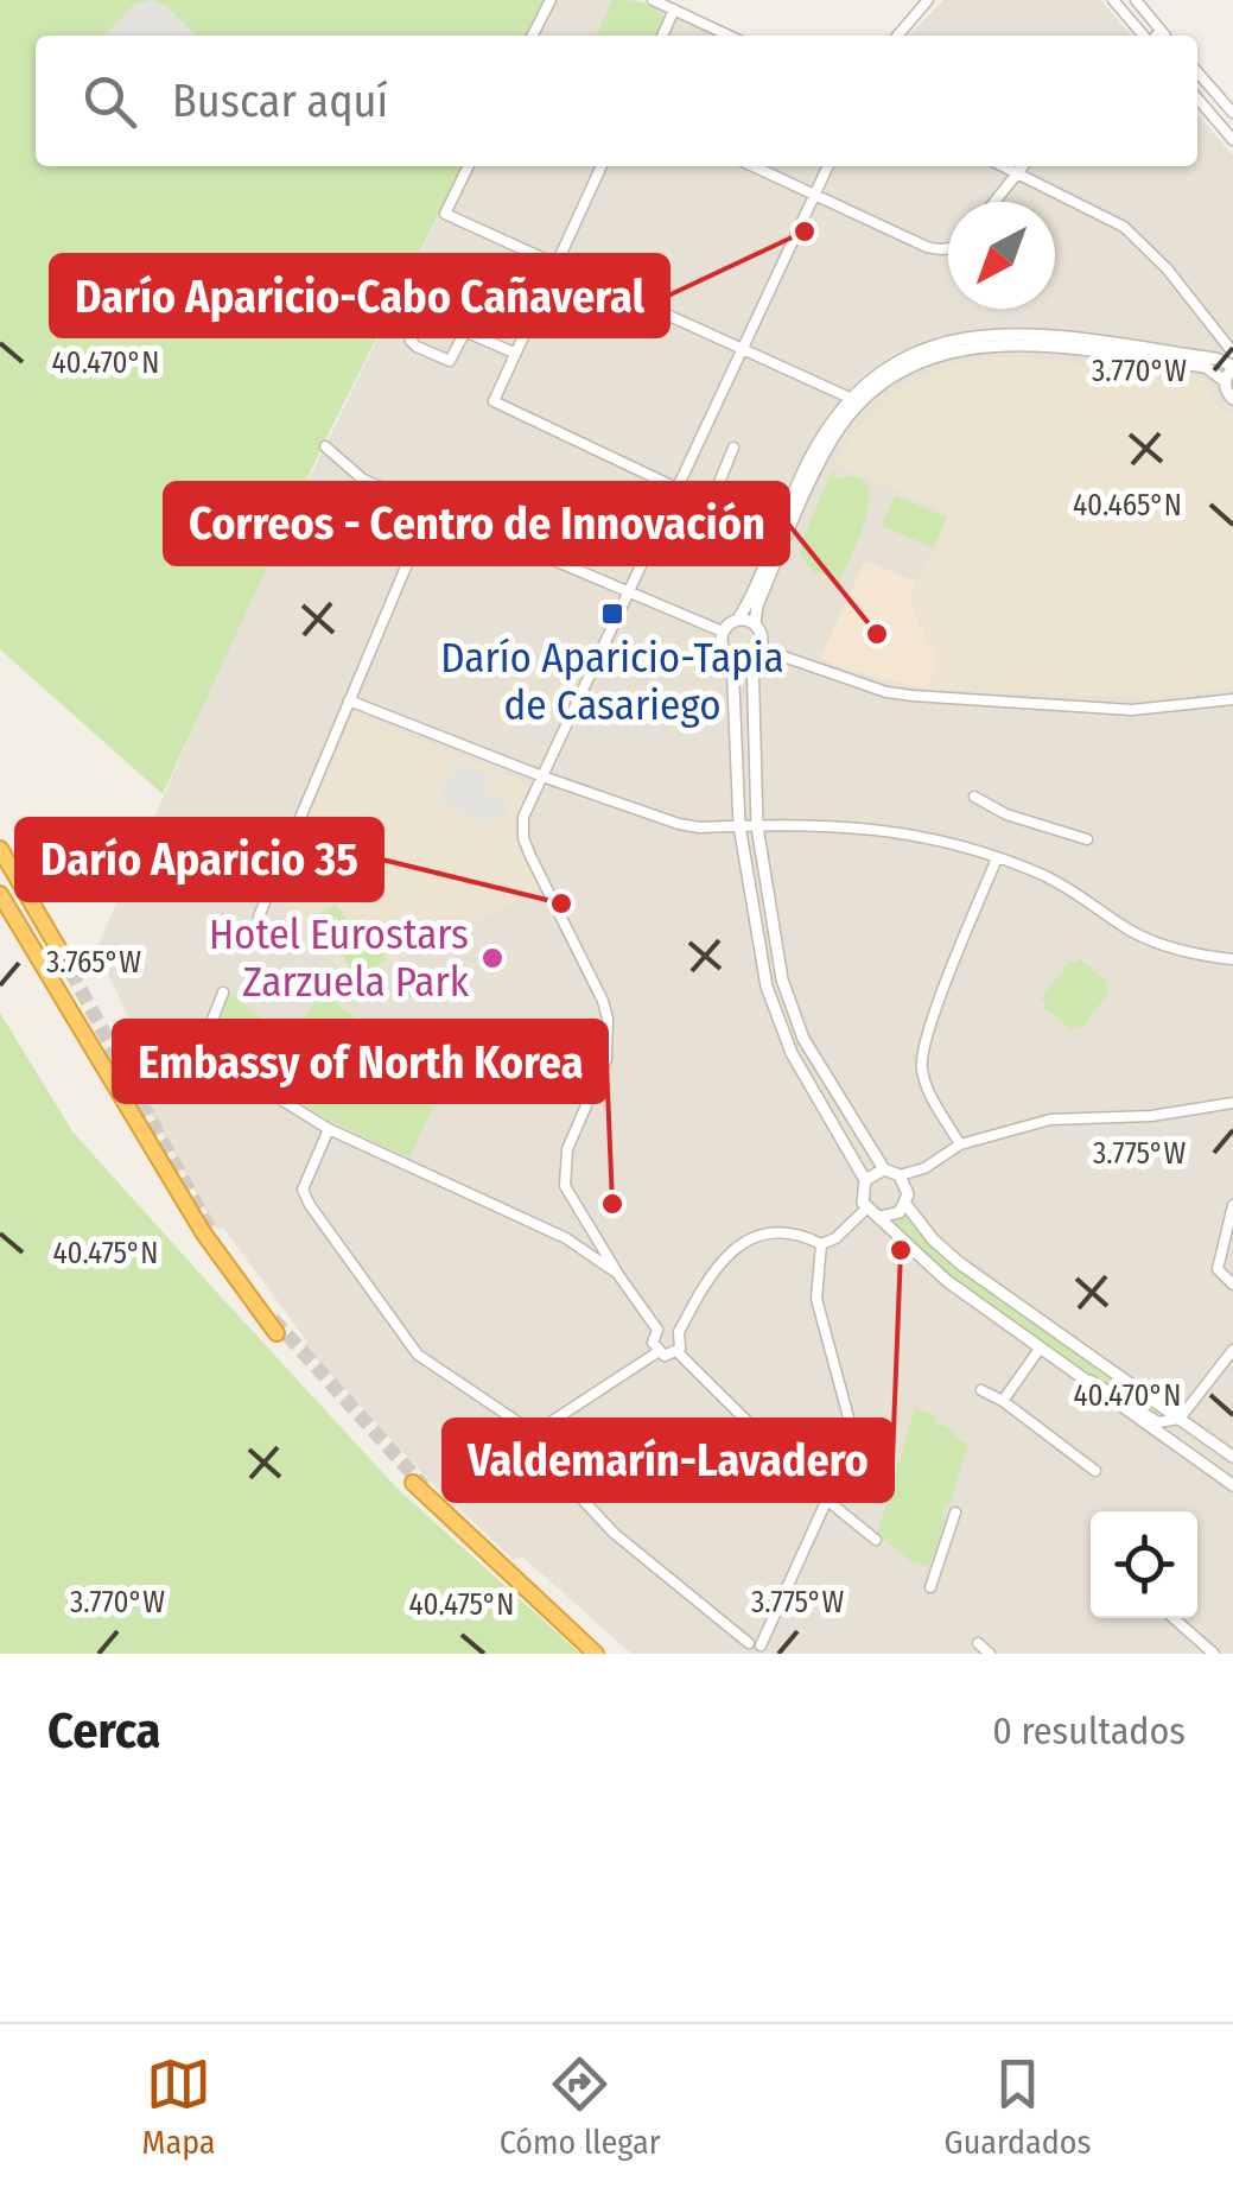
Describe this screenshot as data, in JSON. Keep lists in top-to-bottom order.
{
  "places": {
    "other": [
      "Darío Aparicio-Cabo Cañaveral",
      "Correos - Centro de Innovación",
      "Darío Aparicio 35",
      "Hotel Eurostars Zarzuela Park",
      "Embassy of North Korea",
      "Valdemarín-Lavadero"
    ],
    "transit": ["Darío Aparicio-Tapia de Casariego"]
  },
  "north": "bottom left",
  "page": {
    "search": "Buscar aquí",
    "heading": ["Cerca", "0 resultados"],
    "nav": ["Mapa", "Cómo llegar", "Guardados"]
  },
  "coordinates": [
    "40.470°N",
    "3.770°W",
    "40.465°N",
    "3.765°W",
    "3.775°W",
    "40.475°N"
  ]
}
